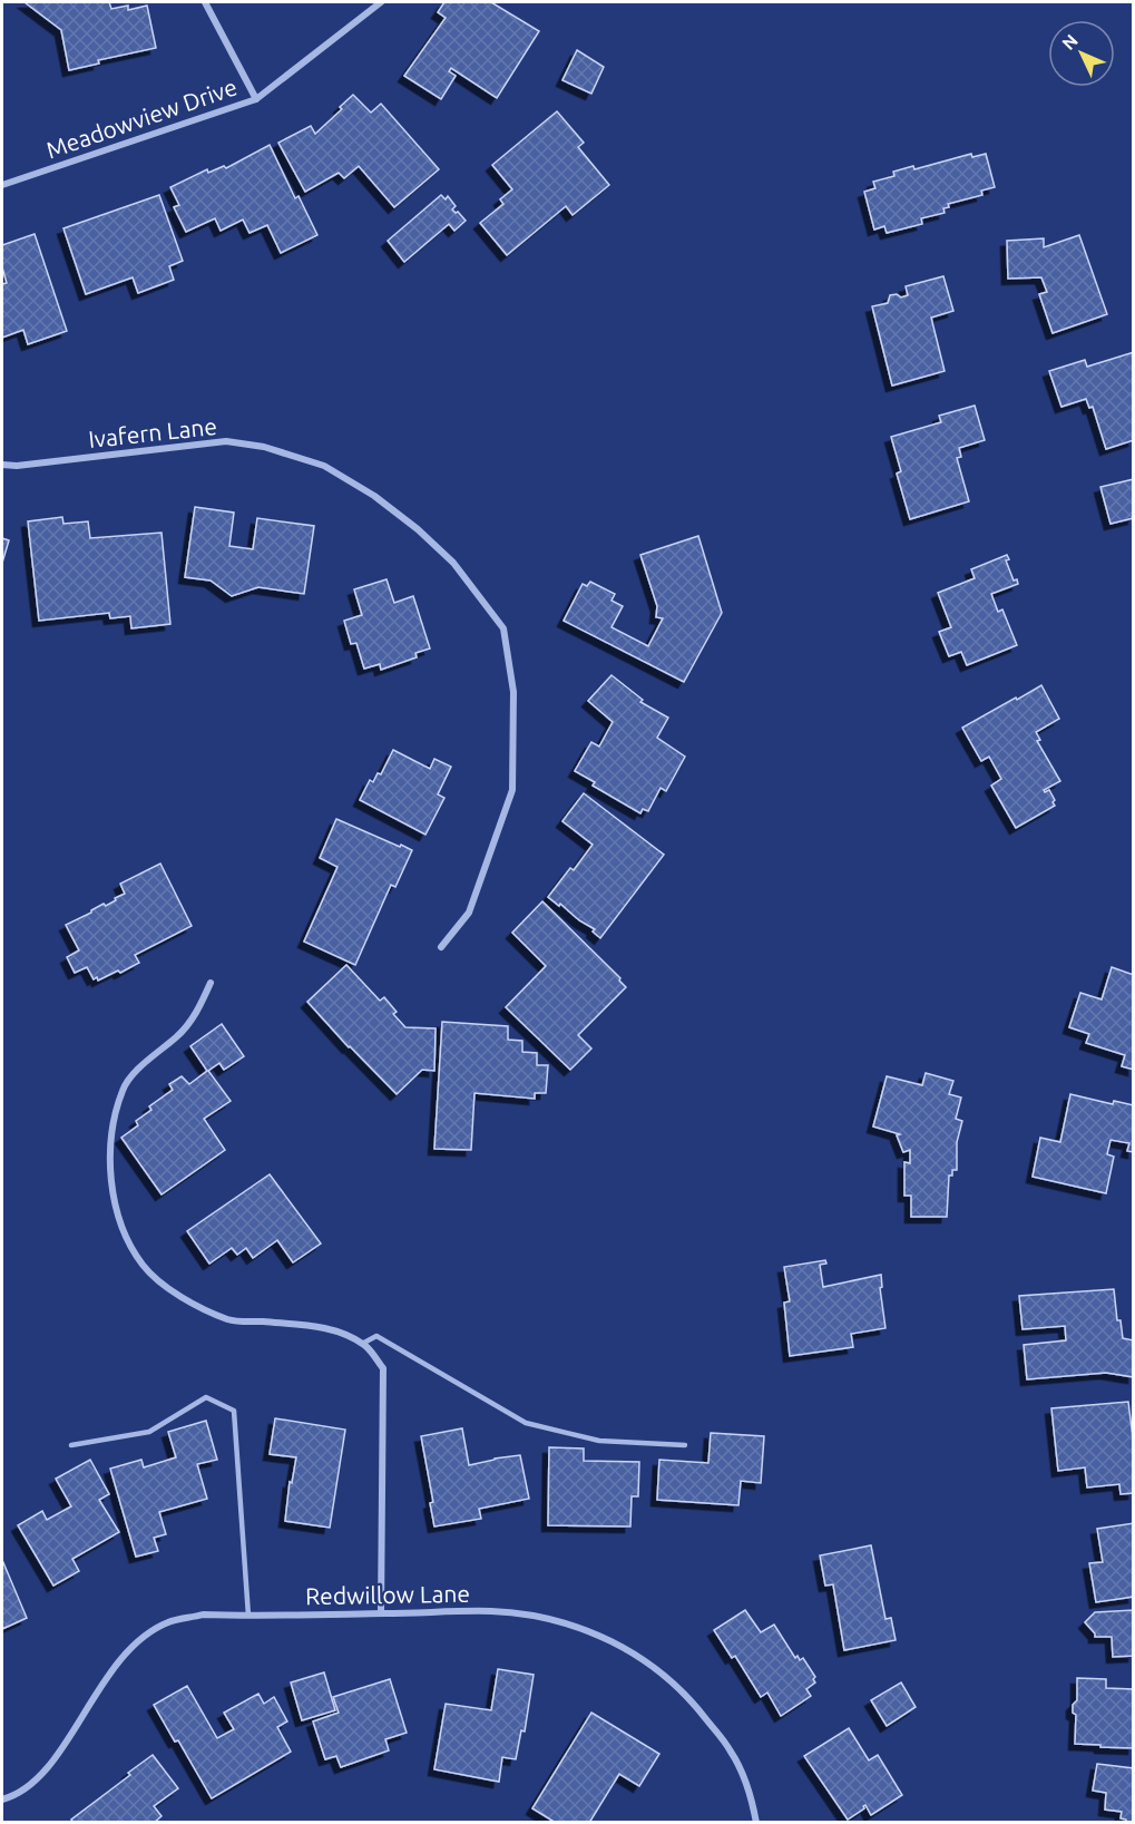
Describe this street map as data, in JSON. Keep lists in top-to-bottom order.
{
  "streets": {
    "street": ["Meadowview Drive", "Ivafern Lane", "Redwillow Lane"]
  },
  "north": "top left"
}
